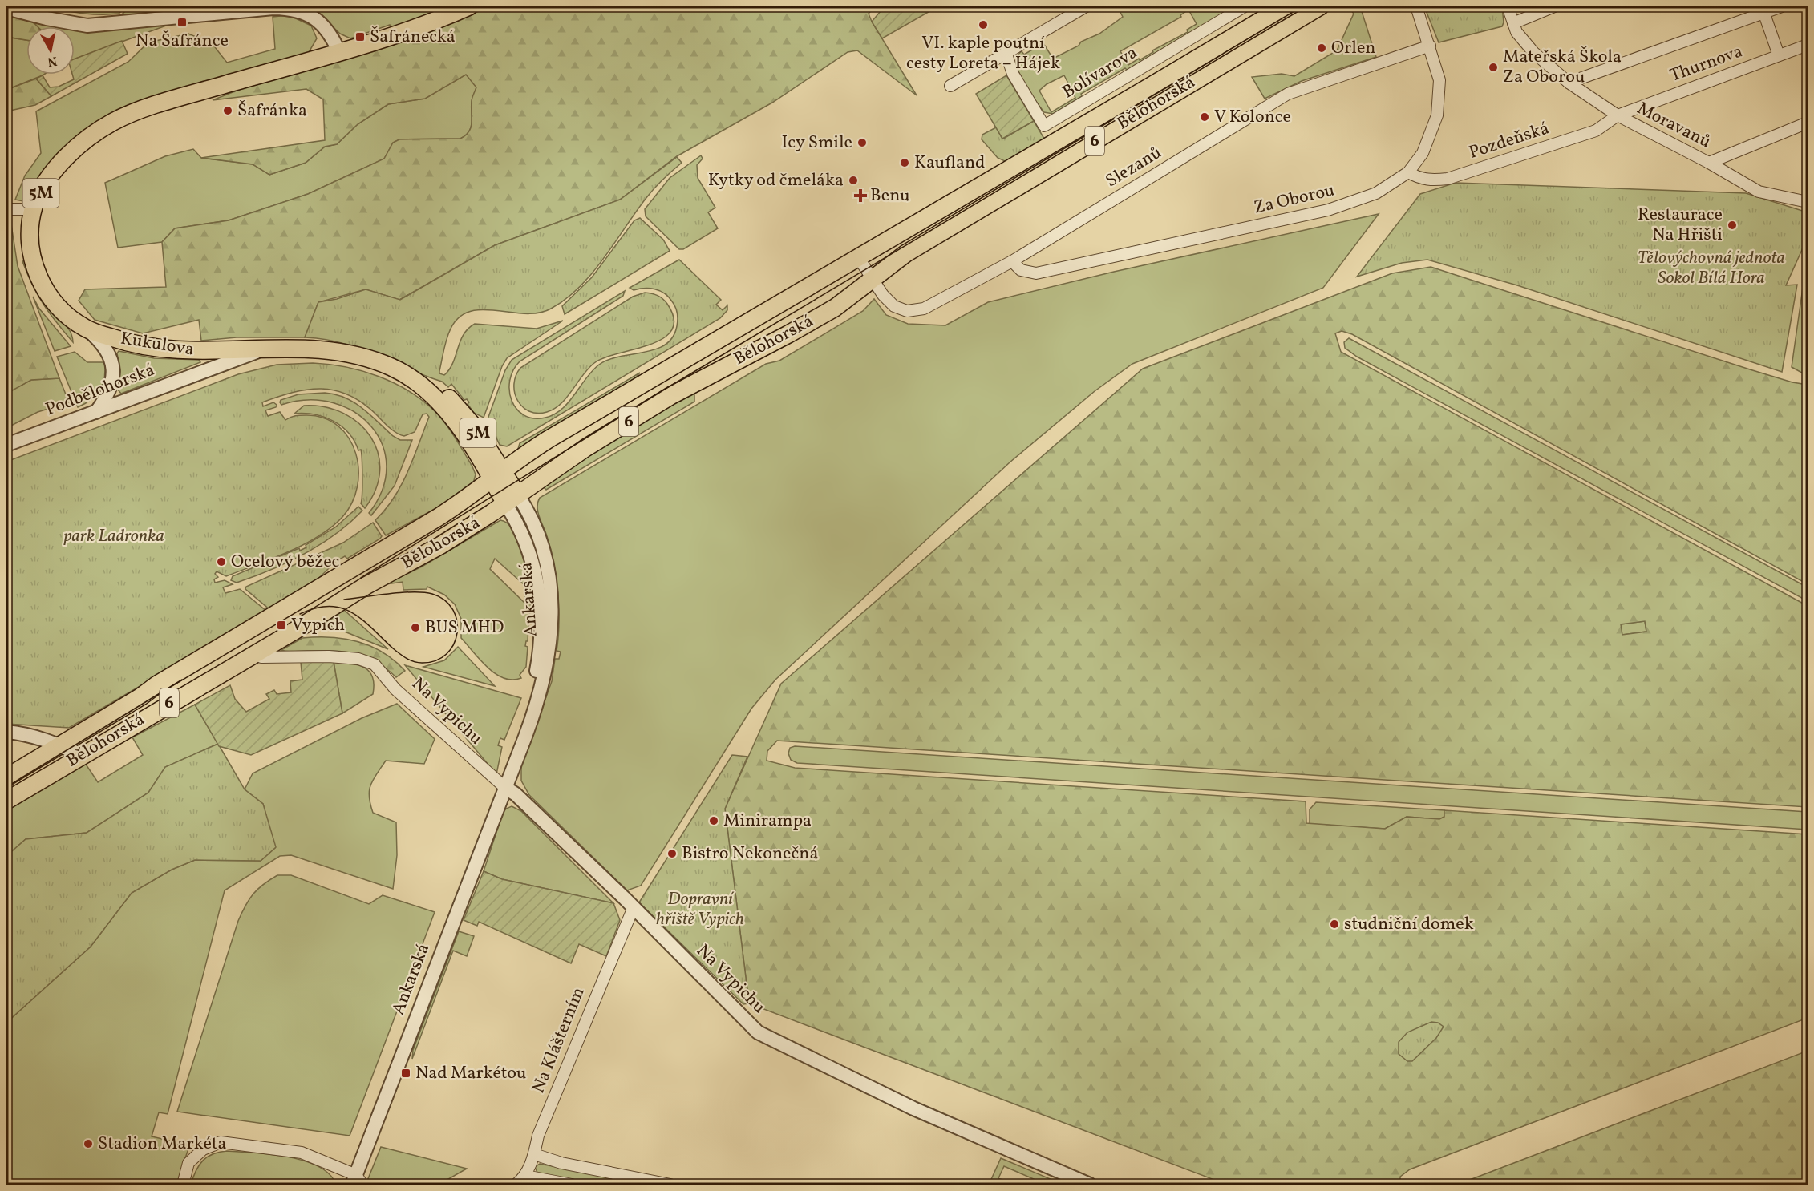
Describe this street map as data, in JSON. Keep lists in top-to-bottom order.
{
  "streets": {
    "main road": [
      "Bělohorská",
      "6",
      "5M",
      "Kukulova"
    ],
    "street": [
      "Thurnova",
      "Bolívarova",
      "Moravanů",
      "Pozdeňská",
      "Slezanů",
      "Za Oborou",
      "Podbělohorská",
      "Ankarská",
      "Na Vypichu",
      "Na Klášterním"
    ]
  },
  "crossings": [
    ["Thurnova", "Moravanů"],
    ["Thurnova", "Pozdeňská"],
    ["Bělohorská", "Slezanů"],
    ["Bělohorská", "5M"],
    ["Bělohorská", "Kukulova"],
    ["Bělohorská", "Ankarská"],
    ["Bělohorská", "Na Vypichu"],
    ["Moravanů", "Pozdeňská"],
    ["Pozdeňská", "Za Oborou"],
    ["Slezanů", "Za Oborou"],
    ["5M", "Kukulova"],
    ["5M", "Ankarská"],
    ["Kukulova", "Podbělohorská"],
    ["Ankarská", "Na Vypichu"],
    ["Na Vypichu", "Na Klášterním"]
  ],
  "parks": ["Tělovýchovná jednota Sokol Bílá Hora", "park Ladronka", "Dopravní hřiště Vypich"],
  "places": {
    "transit": [
      "Na Šafránce",
      "Šafránecká",
      "Vypich",
      "Nad Markétou"
    ],
    "other": [
      "VI. kaple poutní cesty Loreta – Hájek",
      "Orlen",
      "Mateřská Škola Za Oborou",
      "Šafránka",
      "V Kolonce",
      "Icy Smile",
      "Kaufland",
      "Kytky od čmeláka",
      "Restaurace Na Hřišti",
      "Ocelový běžec",
      "BUS MHD",
      "Minirampa",
      "Bistro Nekonečná",
      "studniční domek",
      "Stadion Markéta"
    ],
    "health": ["Benu"]
  },
  "north": "bottom"
}
